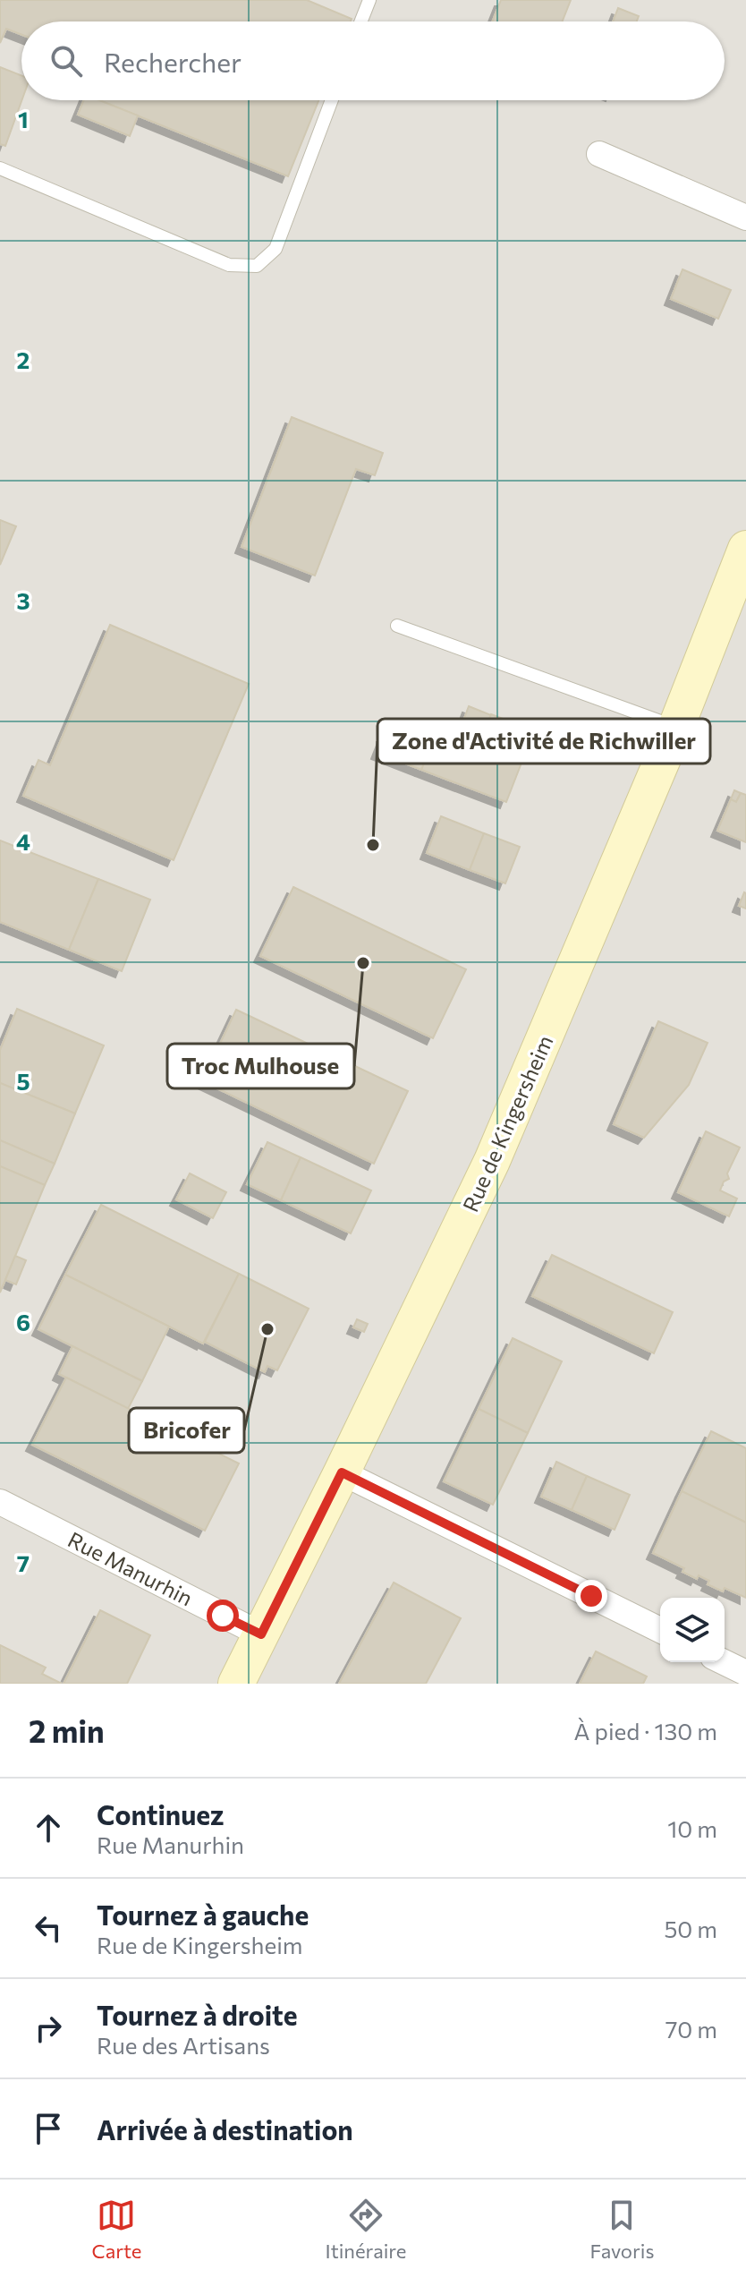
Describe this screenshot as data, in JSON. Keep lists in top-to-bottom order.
{
  "streets": {
    "main road": ["Rue de Kingersheim"],
    "street": ["Rue Manurhin"]
  },
  "crossings": [
    ["Rue de Kingersheim", "Rue Manurhin"]
  ],
  "places": ["Zone d'Activité de Richwiller", "Troc Mulhouse", "Bricofer"],
  "page": {
    "search": "Rechercher",
    "heading": ["2 min", "À pied · 130 m"],
    "list": [
      ["Continuez", "Rue Manurhin", "10 m"],
      ["Tournez à gauche", "Rue de Kingersheim", "50 m"],
      ["Tournez à droite", "Rue des Artisans", "70 m"],
      "Arrivée à destination"
    ],
    "nav": ["Carte", "Itinéraire", "Favoris"]
  },
  "grid": {
    "rows": [
      "1",
      "2",
      "3",
      "4",
      "5",
      "6",
      "7"
    ]
  }
}
